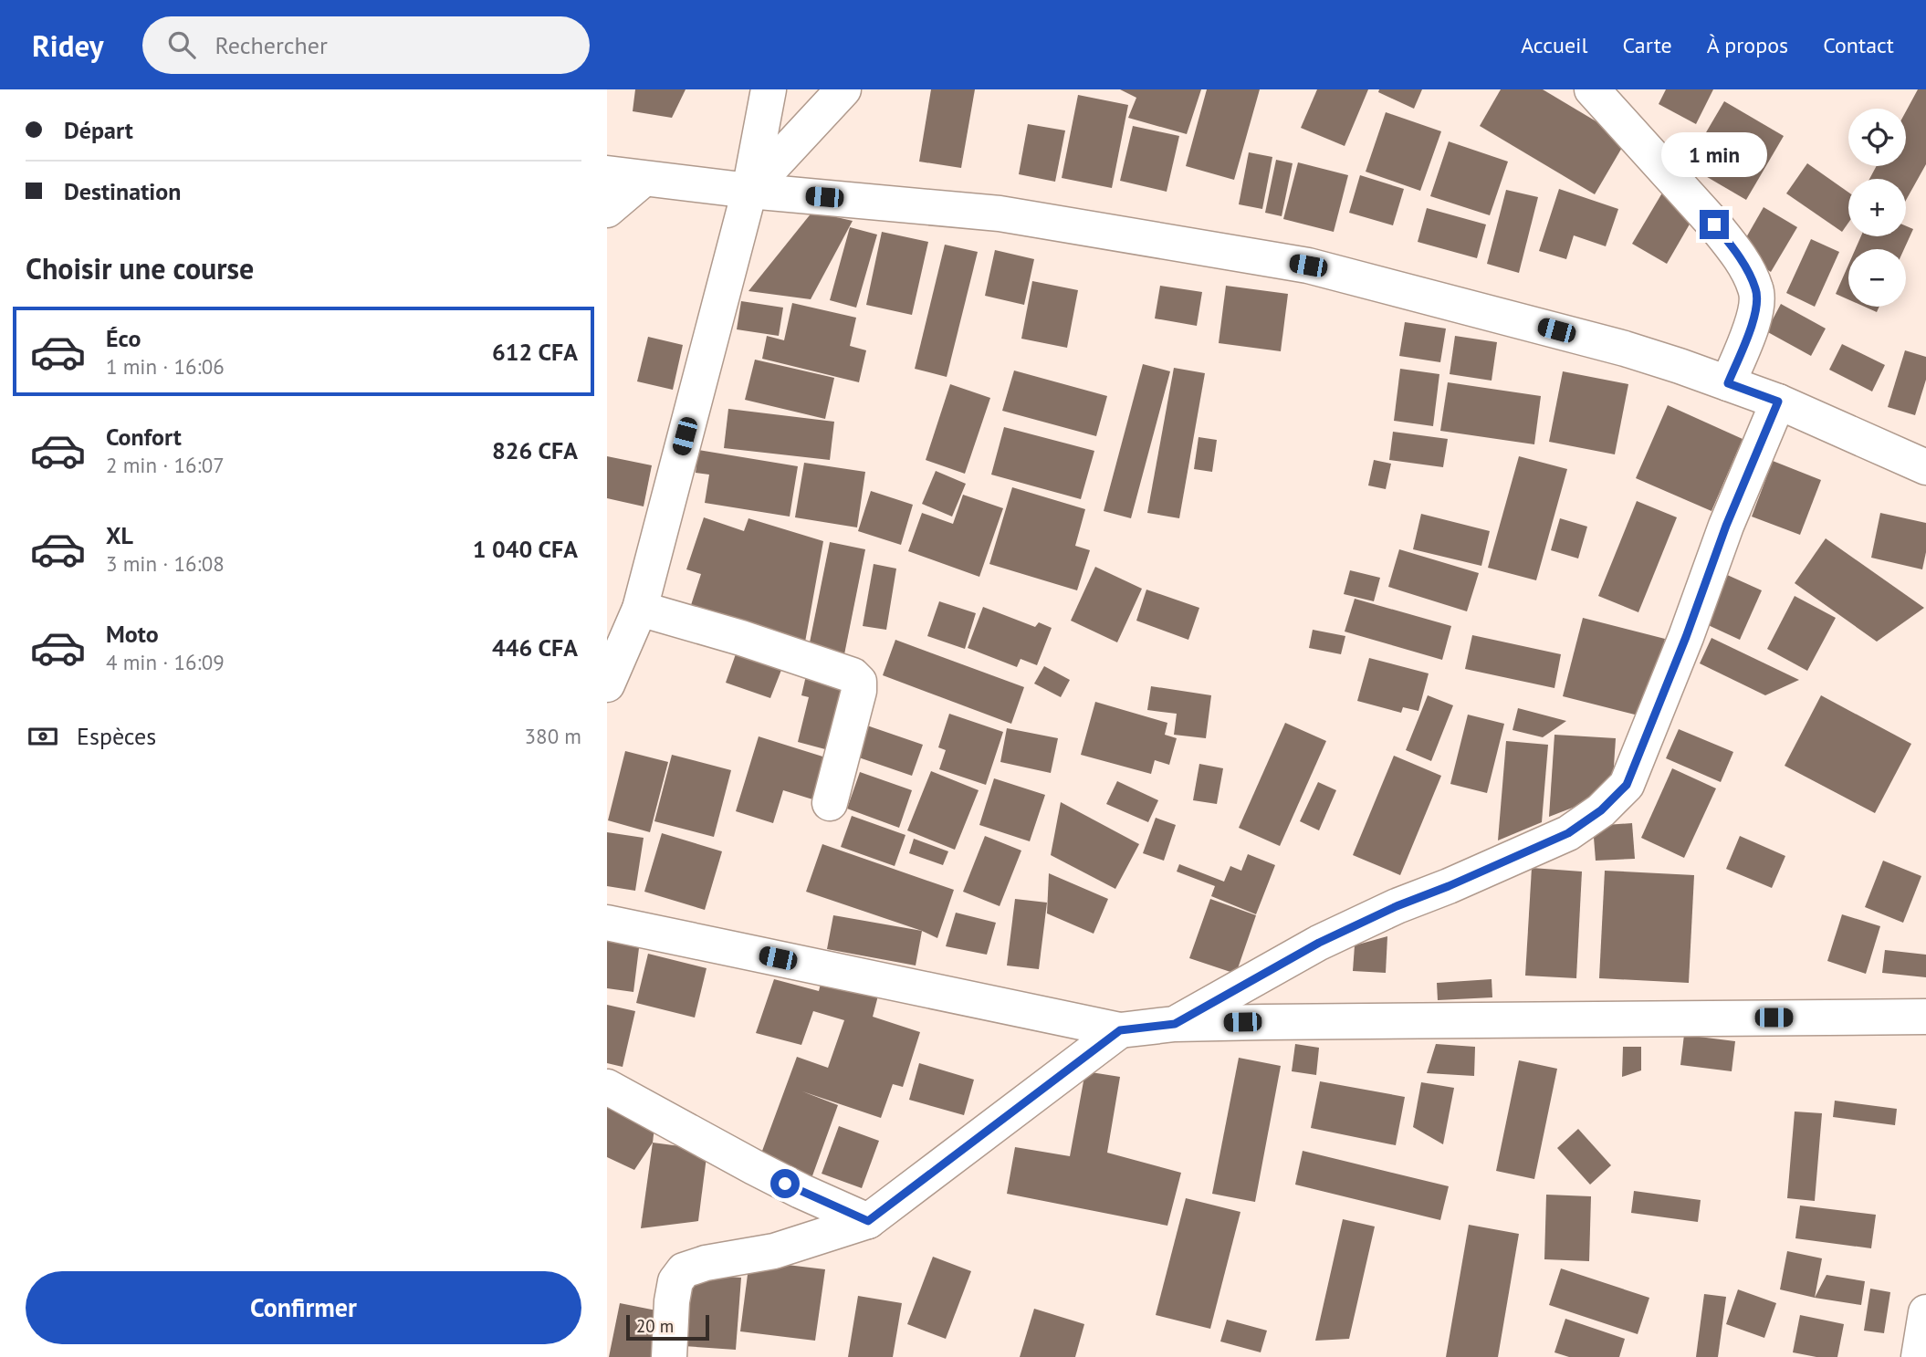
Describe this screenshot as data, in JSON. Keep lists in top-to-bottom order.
{
  "scale_bar": "20 m",
  "page": {
    "header": "Ridey",
    "search": "Rechercher",
    "nav": [
      "Accueil",
      "Carte",
      "À propos",
      "Contact"
    ],
    "banner": ["Départ", "Destination"],
    "map_buttons": ["+", "−"],
    "bubble": "1 min",
    "heading": "Choisir une course",
    "list": [
      {
        "name": "Éco",
        "note": "1 min · 16:06",
        "value": "612 CFA"
      },
      {
        "name": "Confort",
        "note": "2 min · 16:07",
        "value": "826 CFA"
      },
      {
        "name": "XL",
        "note": "3 min · 16:08",
        "value": "1 040 CFA"
      },
      {
        "name": "Moto",
        "note": "4 min · 16:09",
        "value": "446 CFA"
      }
    ],
    "pay": ["Espèces", "380 m"],
    "buttons": "Confirmer",
    "scale": "20 m"
  }
}
